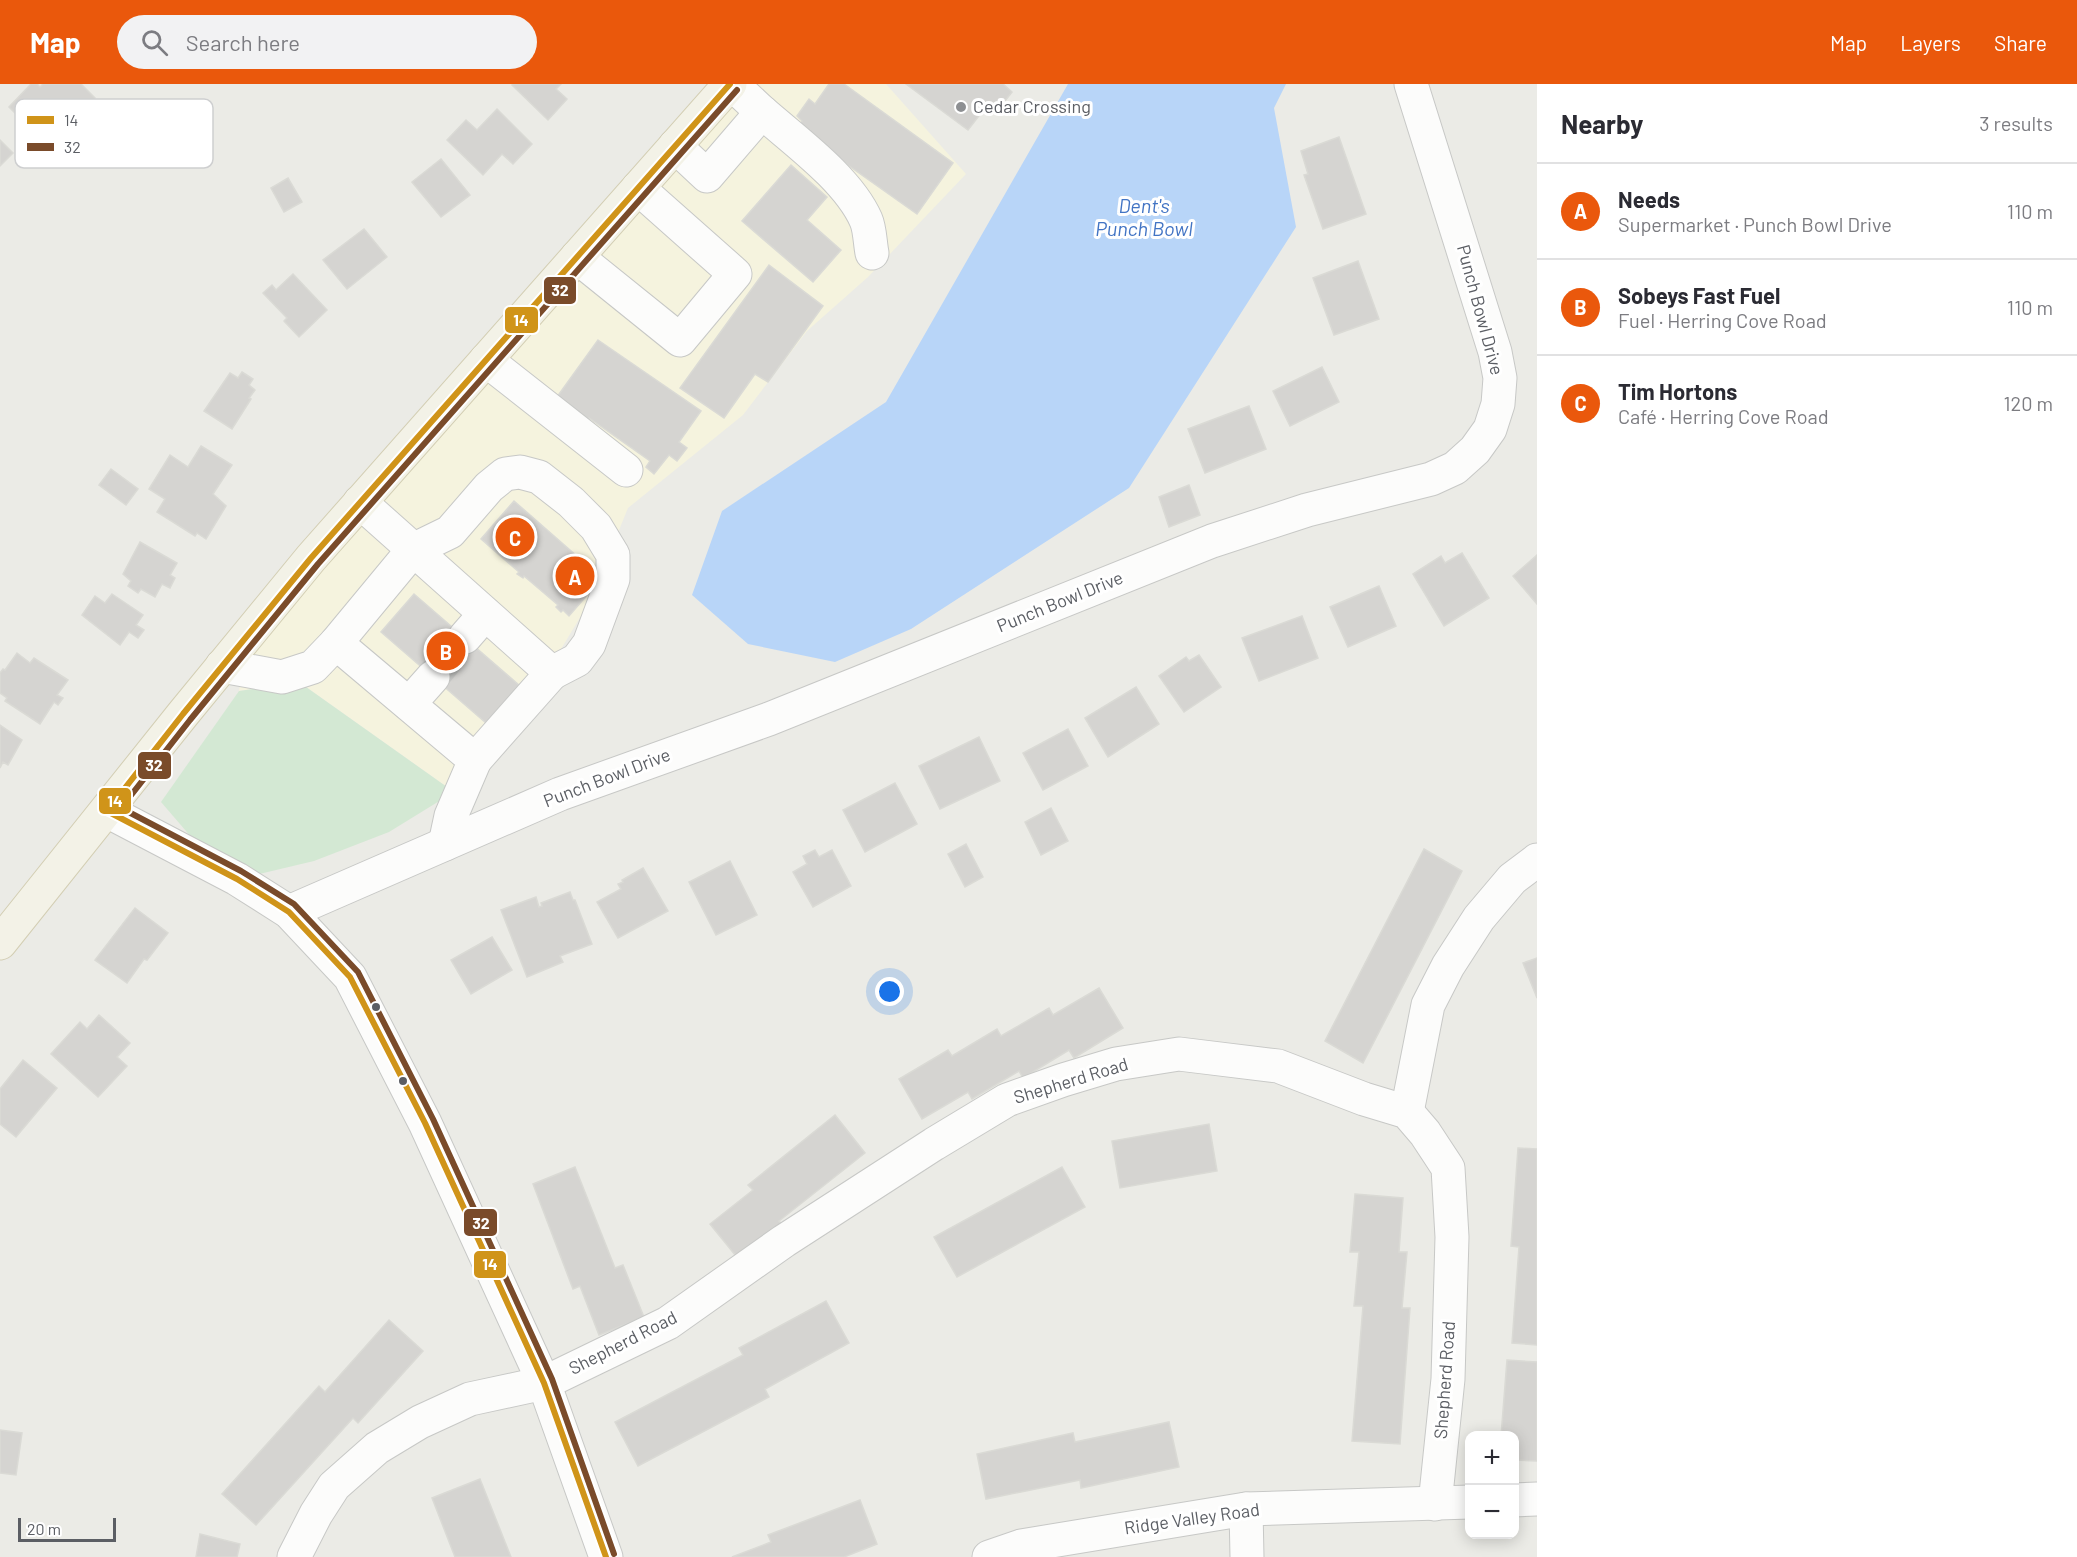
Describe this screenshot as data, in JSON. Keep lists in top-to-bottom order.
{
  "streets": {
    "street": ["Punch Bowl Drive", "Shepherd Road", "Ridge Valley Road"]
  },
  "crossings": [
    ["Shepherd Road", "Ridge Valley Road"]
  ],
  "water": ["Dent's Punch Bowl"],
  "places": ["Cedar Crossing"],
  "lines": ["transit line 14", "transit line 32"],
  "legend": ["14", "32"],
  "scale_bar": "20 m",
  "page": {
    "header": "Map",
    "search": "Search here",
    "nav": ["Map", "Layers", "Share"],
    "heading": ["Nearby", "3 results"],
    "list": [
      {
        "mark": "A",
        "name": "Needs",
        "note": "Supermarket · Punch Bowl Drive",
        "value": "110 m"
      },
      {
        "mark": "B",
        "name": "Sobeys Fast Fuel",
        "note": "Fuel · Herring Cove Road",
        "value": "110 m"
      },
      {
        "mark": "C",
        "name": "Tim Hortons",
        "note": "Café · Herring Cove Road",
        "value": "120 m"
      }
    ],
    "pins": ["C", "A", "B"],
    "map_buttons": ["+", "−"],
    "scale": "20 m"
  }
}
